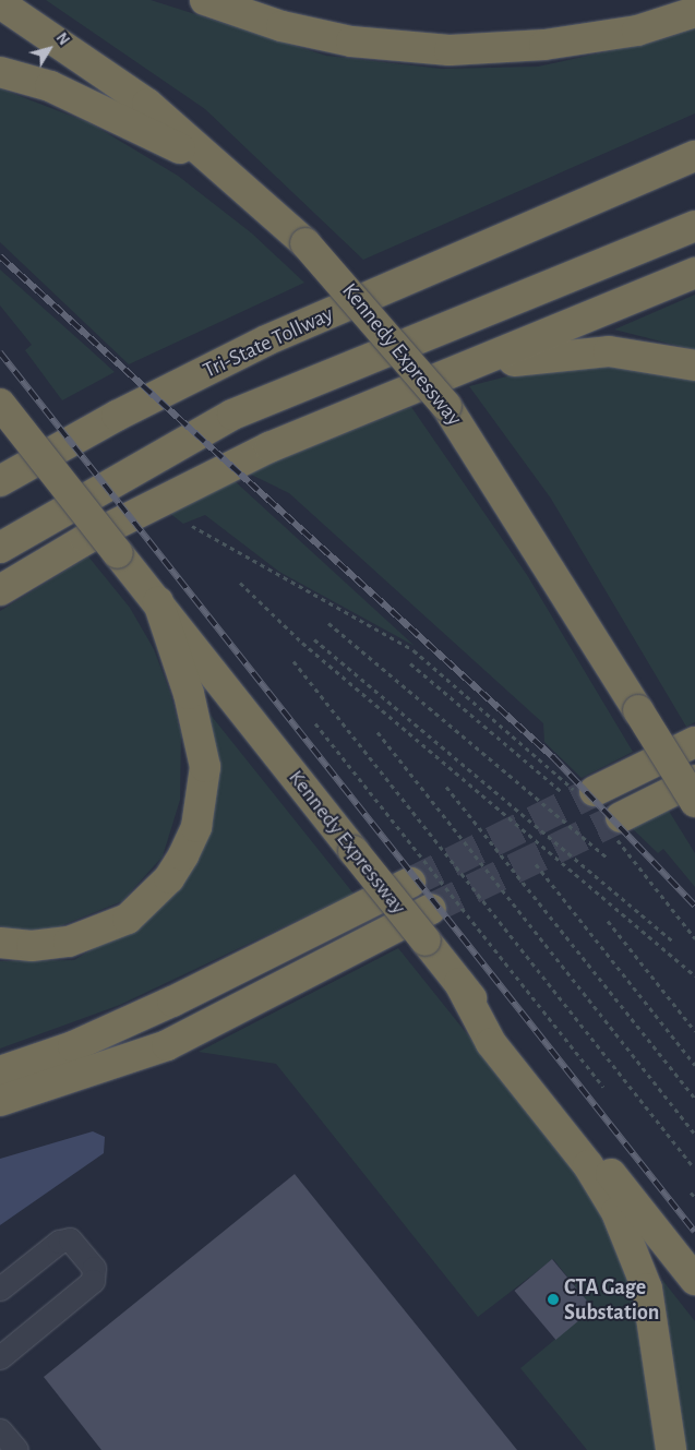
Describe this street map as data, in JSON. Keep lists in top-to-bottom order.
{
  "streets": {
    "highway": ["Tri-State Tollway", "Kennedy Expressway"]
  },
  "places": ["CTA Gage Substation"],
  "north": "top right"
}
